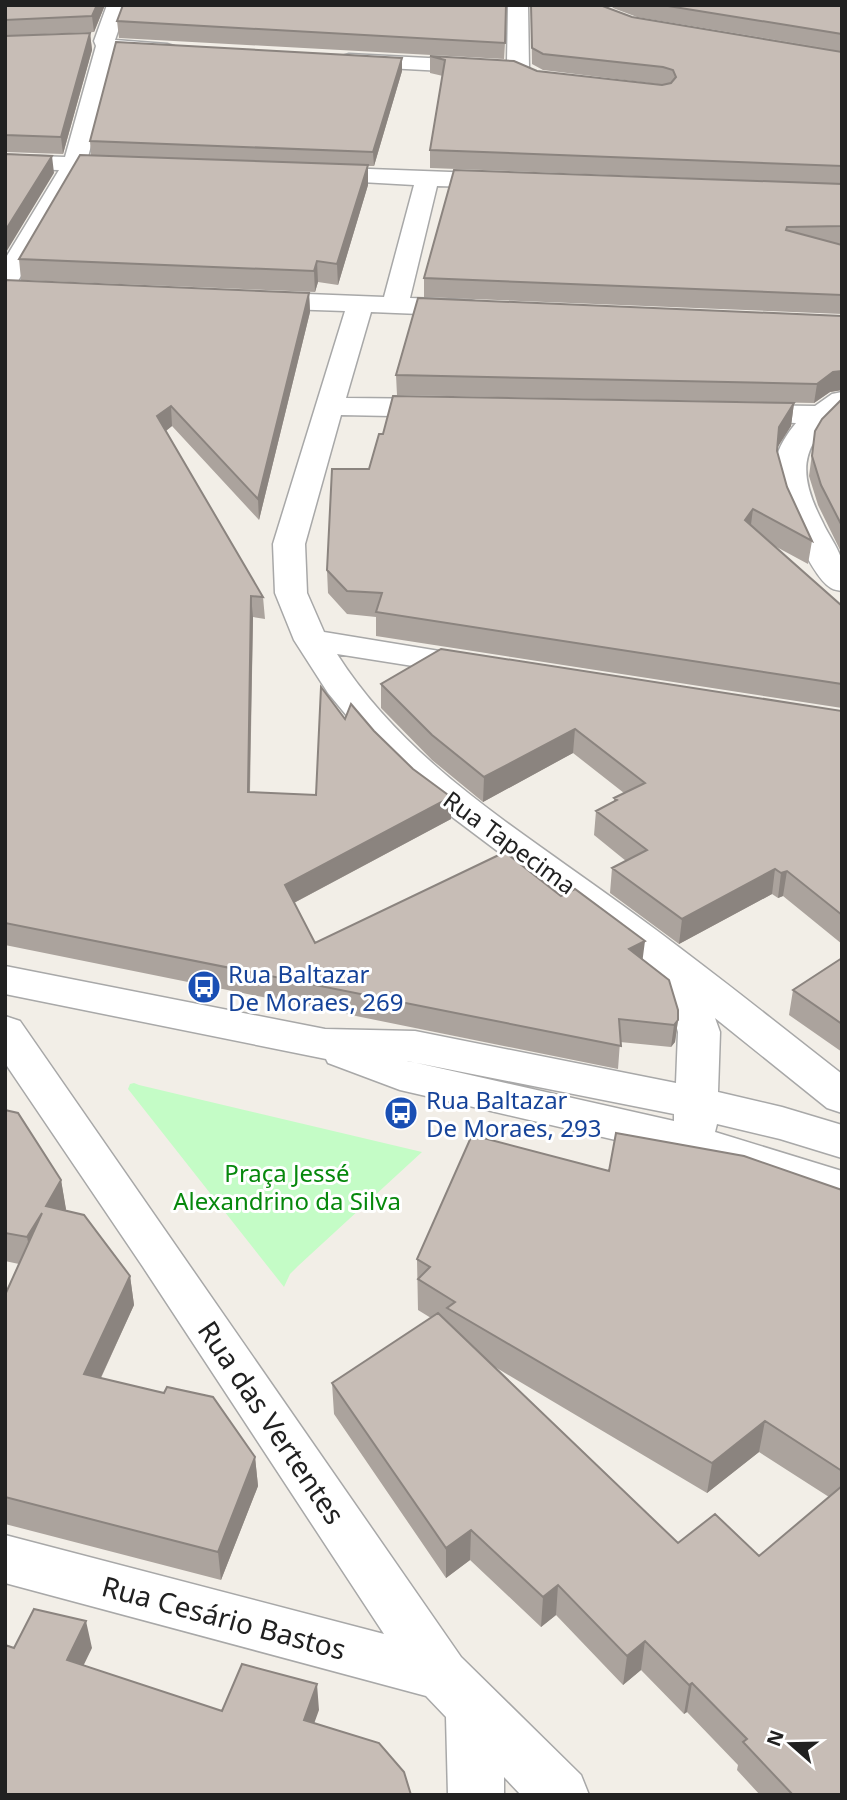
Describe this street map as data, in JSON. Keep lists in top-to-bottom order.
{
  "streets": {
    "street": ["Rua Tapecima", "Rua das Vertentes", "Rua Cesário Bastos"]
  },
  "crossings": [
    ["Rua das Vertentes", "Rua Cesário Bastos"]
  ],
  "parks": ["Praça Jessé Alexandrino da Silva"],
  "places": {
    "bus stop": ["Rua Baltazar De Moraes, 269", "Rua Baltazar De Moraes, 293"]
  },
  "north": "left"
}
